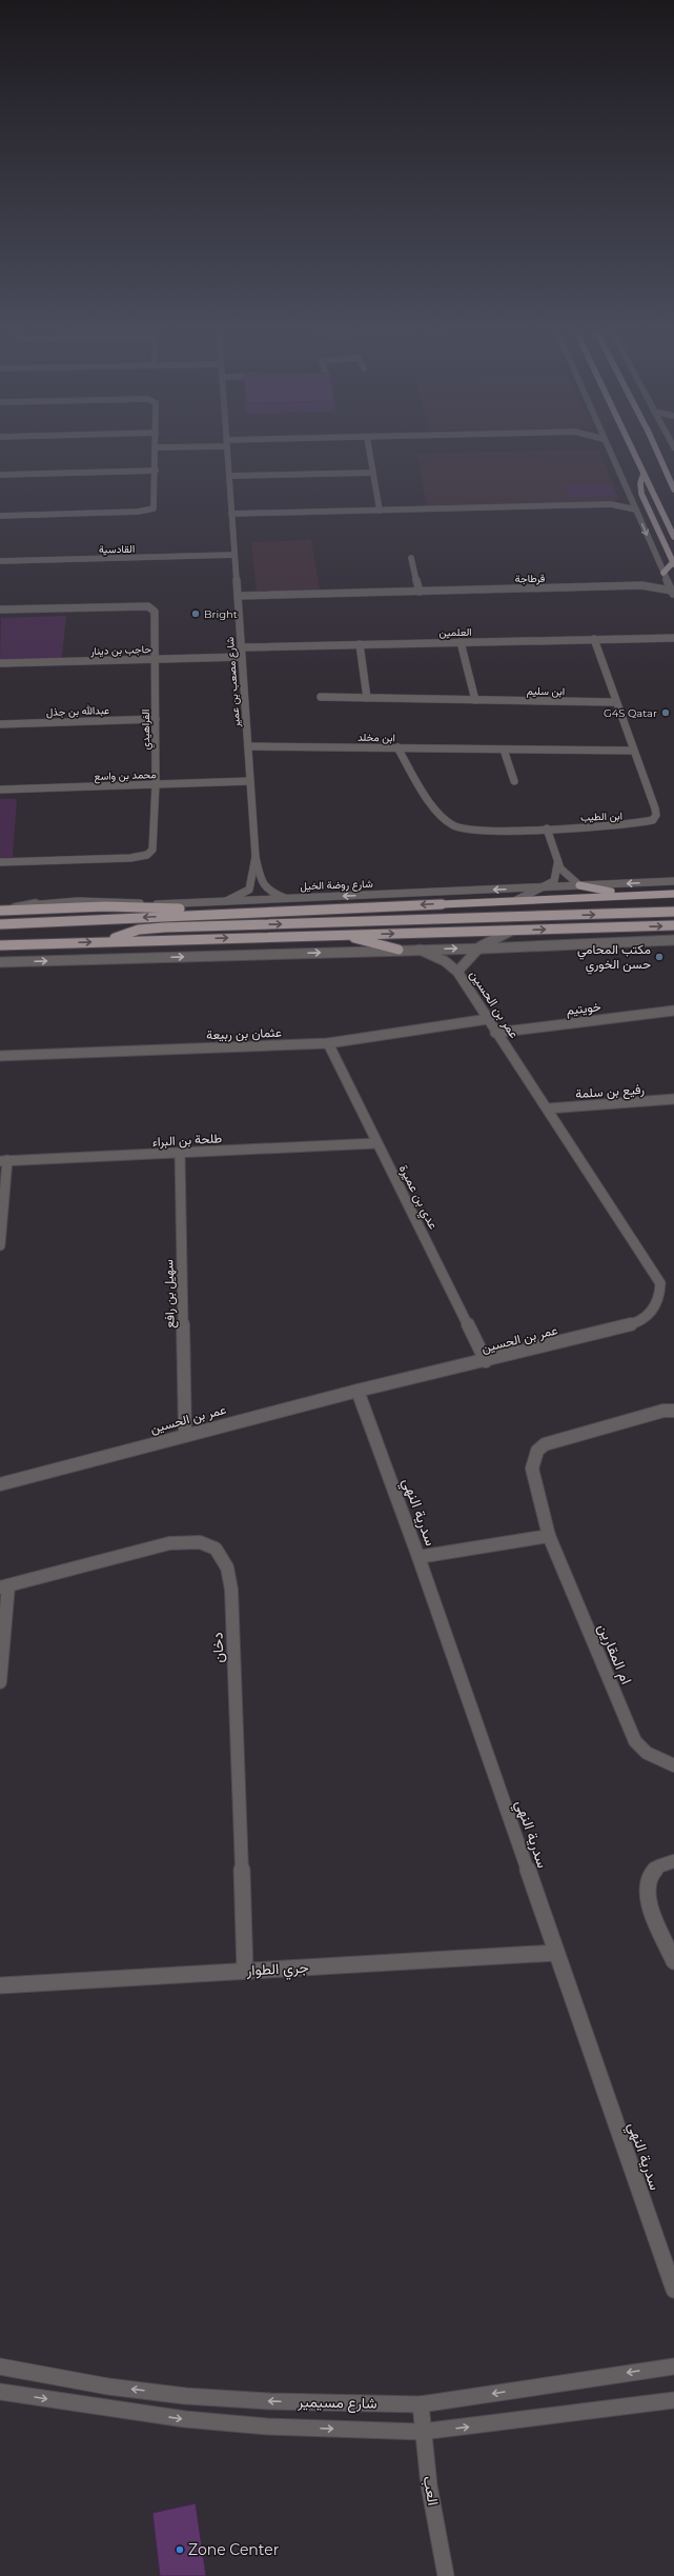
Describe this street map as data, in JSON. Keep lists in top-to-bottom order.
{
  "streets": {
    "main road": ["شارع روضة الخيل"],
    "street": [
      "القادسية",
      "قرطاجة",
      "العلمين",
      "حاجب بن دينار",
      "شارع مصعب بن عمير",
      "ابن سليم",
      "عبدالله بن جذل",
      "الفراهيدي",
      "ابن مخلد",
      "محمد بن واسع",
      "ابن الطيب",
      "عمر بن الحسين",
      "خويتيم",
      "عثمان بن ربيعة",
      "رفيع بن سلمة",
      "طلحة بن البراء",
      "عدي بن عميرة",
      "سهيل بن رافع",
      "سدرية النهي",
      "دخان",
      "ام المقارين",
      "جري الطوار",
      "شارع مسيمير",
      "العب"
    ]
  },
  "crossings": [
    ["القادسية", "شارع مصعب بن عمير"],
    ["قرطاجة", "شارع مصعب بن عمير"],
    ["العلمين", "شارع مصعب بن عمير"],
    ["العلمين", "ابن الطيب"],
    ["حاجب بن دينار", "شارع مصعب بن عمير"],
    ["حاجب بن دينار", "الفراهيدي"],
    ["شارع مصعب بن عمير", "ابن مخلد"],
    ["شارع مصعب بن عمير", "محمد بن واسع"],
    ["شارع مصعب بن عمير", "شارع روضة الخيل"],
    ["ابن سليم", "ابن الطيب"],
    ["عبدالله بن جذل", "الفراهيدي"],
    ["الفراهيدي", "محمد بن واسع"],
    ["ابن مخلد", "ابن الطيب"],
    ["عمر بن الحسين", "خويتيم"],
    ["عمر بن الحسين", "عثمان بن ربيعة"],
    ["عمر بن الحسين", "رفيع بن سلمة"],
    ["عمر بن الحسين", "عدي بن عميرة"],
    ["عمر بن الحسين", "سهيل بن رافع"],
    ["عمر بن الحسين", "سدرية النهي"],
    ["عثمان بن ربيعة", "عدي بن عميرة"],
    ["طلحة بن البراء", "عدي بن عميرة"],
    ["طلحة بن البراء", "سهيل بن رافع"],
    ["سدرية النهي", "جري الطوار"],
    ["دخان", "جري الطوار"],
    ["شارع مسيمير", "العب"]
  ],
  "places": [
    "Bright",
    "G4S Qatar",
    "مكتب المحامي حسن الخوري",
    "Zone Center"
  ]
}
